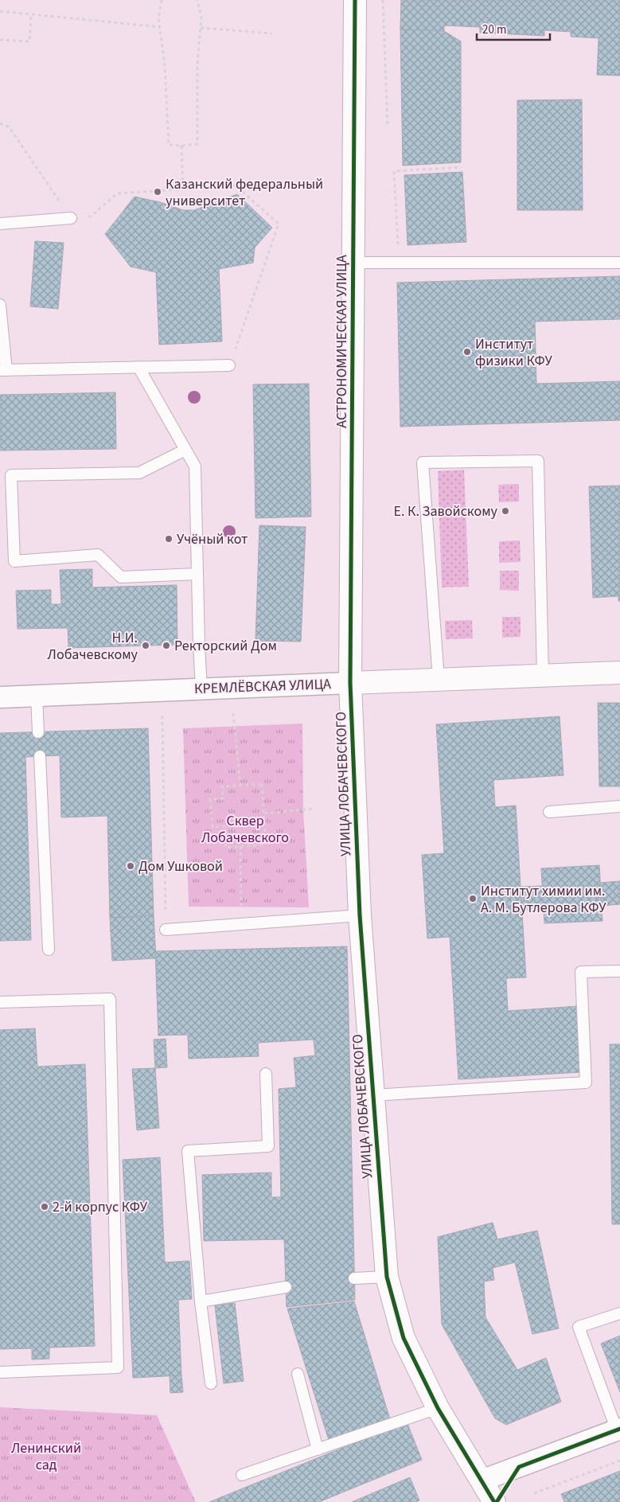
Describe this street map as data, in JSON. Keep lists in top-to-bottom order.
{
  "streets": {
    "street": ["АСТРОНОМИЧЕСКАЯ УЛИЦА", "КРЕМЛЁВСКАЯ УЛИЦА", "УЛИЦА ЛОБАЧЕВСКОГО"]
  },
  "crossings": [
    ["АСТРОНОМИЧЕСКАЯ УЛИЦА", "КРЕМЛЁВСКАЯ УЛИЦА"],
    ["АСТРОНОМИЧЕСКАЯ УЛИЦА", "УЛИЦА ЛОБАЧЕВСКОГО"],
    ["КРЕМЛЁВСКАЯ УЛИЦА", "УЛИЦА ЛОБАЧЕВСКОГО"]
  ],
  "parks": ["Сквер Лобачевского", "Ленинский сад"],
  "places": [
    "Казанский федеральный университет",
    "Институт физики КФУ",
    "Е. К. Завойскому",
    "Учёный кот",
    "Н.И. Лобачевскому",
    "Ректорский Дом",
    "Дом Ушковой",
    "Институт химии им. А. М. Бутлерова КФУ",
    "2-й корпус КФУ"
  ],
  "scale_bar": "20 m"
}
